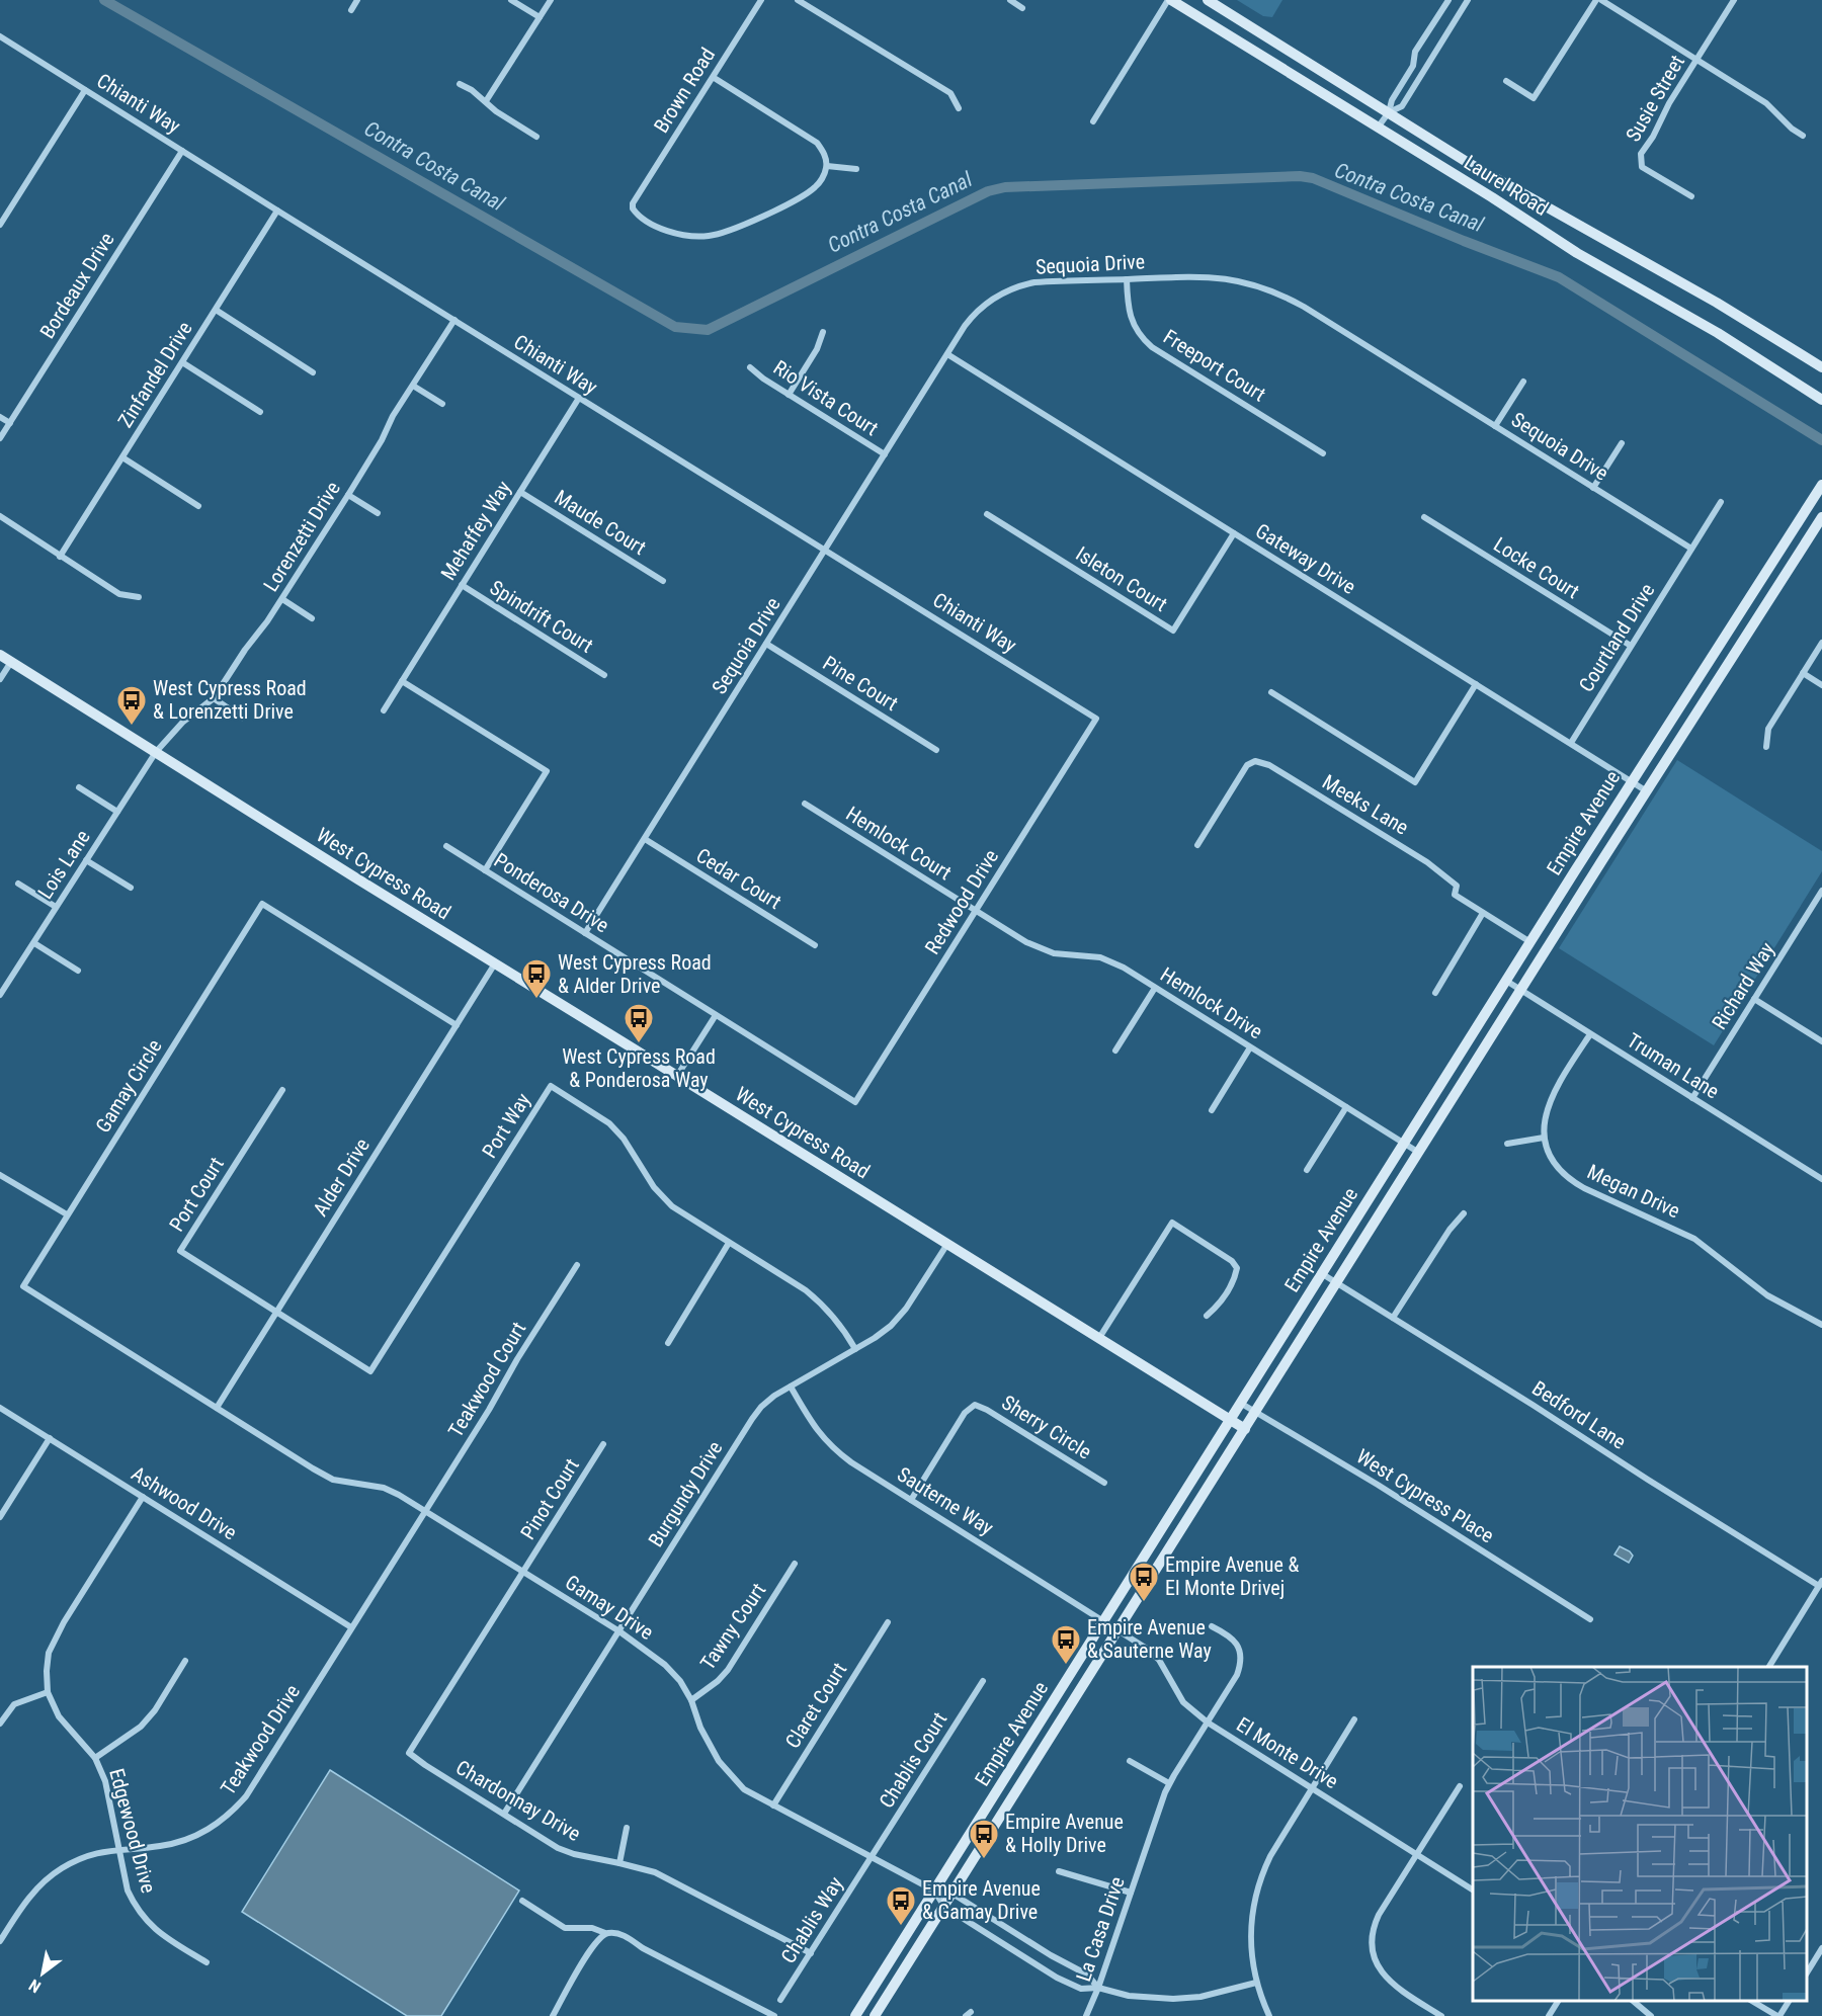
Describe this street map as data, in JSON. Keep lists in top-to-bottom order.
{
  "streets": {
    "main road": ["Laurel Road", "Empire Avenue", "West Cypress Road"],
    "street": [
      "Brown Road",
      "Susie Street",
      "Chianti Way",
      "Sequoia Drive",
      "Bordeaux Drive",
      "Freeport Court",
      "Zinfandel Drive",
      "Rio Vista Court",
      "Maude Court",
      "Mehaffey Way",
      "Lorenzetti Drive",
      "Gateway Drive",
      "Locke Court",
      "Isleton Court",
      "Spindrift Court",
      "Courtland Drive",
      "Pine Court",
      "Meeks Lane",
      "Hemlock Court",
      "Lois Lane",
      "Cedar Court",
      "Ponderosa Drive",
      "Redwood Drive",
      "Richard Way",
      "Hemlock Drive",
      "Truman Lane",
      "Gamay Circle",
      "Port Way",
      "Alder Drive",
      "Megan Drive",
      "Port Court",
      "Teakwood Court",
      "Bedford Lane",
      "Sherry Circle",
      "Burgundy Drive",
      "West Cypress Place",
      "Pinot Court",
      "Sauterne Way",
      "Ashwood Drive",
      "Gamay Drive",
      "Tawny Court",
      "Claret Court",
      "Teakwood Drive",
      "El Monte Drive",
      "Chablis Court",
      "Chardonnay Drive",
      "Edgewood Drive",
      "Chablis Way",
      "La Casa Drive"
    ]
  },
  "crossings": [
    ["Chianti Way", "Sequoia Drive"],
    ["Chianti Way", "Bordeaux Drive"],
    ["Chianti Way", "Zinfandel Drive"],
    ["Chianti Way", "Mehaffey Way"],
    ["Chianti Way", "Lorenzetti Drive"],
    ["Chianti Way", "Redwood Drive"],
    ["Sequoia Drive", "Freeport Court"],
    ["Sequoia Drive", "Rio Vista Court"],
    ["Sequoia Drive", "Gateway Drive"],
    ["Sequoia Drive", "Courtland Drive"],
    ["Sequoia Drive", "Pine Court"],
    ["Sequoia Drive", "Cedar Court"],
    ["Sequoia Drive", "Ponderosa Drive"],
    ["Maude Court", "Mehaffey Way"],
    ["Mehaffey Way", "Spindrift Court"],
    ["Lorenzetti Drive", "Lois Lane"],
    ["Lorenzetti Drive", "West Cypress Road"],
    ["Gateway Drive", "Isleton Court"],
    ["Gateway Drive", "Courtland Drive"],
    ["Gateway Drive", "Empire Avenue"],
    ["Locke Court", "Courtland Drive"],
    ["Meeks Lane", "Empire Avenue"],
    ["Empire Avenue", "West Cypress Road"],
    ["Empire Avenue", "Hemlock Drive"],
    ["Empire Avenue", "Truman Lane"],
    ["Empire Avenue", "Bedford Lane"],
    ["Empire Avenue", "West Cypress Place"],
    ["Empire Avenue", "Sauterne Way"],
    ["Empire Avenue", "Gamay Drive"],
    ["Empire Avenue", "El Monte Drive"],
    ["Hemlock Court", "Redwood Drive"],
    ["Hemlock Court", "Hemlock Drive"],
    ["Lois Lane", "West Cypress Road"],
    ["West Cypress Road", "Alder Drive"],
    ["West Cypress Road", "Burgundy Drive"],
    ["Ponderosa Drive", "Redwood Drive"],
    ["Redwood Drive", "Hemlock Drive"],
    ["Richard Way", "Truman Lane"],
    ["Gamay Circle", "Alder Drive"],
    ["Gamay Circle", "Gamay Drive"],
    ["Port Way", "Alder Drive"],
    ["Port Way", "Port Court"],
    ["Port Way", "Burgundy Drive"],
    ["Alder Drive", "Port Court"],
    ["Alder Drive", "Gamay Drive"],
    ["Teakwood Court", "Gamay Drive"],
    ["Teakwood Court", "Teakwood Drive"],
    ["Sherry Circle", "Sauterne Way"],
    ["Burgundy Drive", "Sauterne Way"],
    ["Burgundy Drive", "Gamay Drive"],
    ["Burgundy Drive", "Chardonnay Drive"],
    ["Pinot Court", "Gamay Drive"],
    ["Pinot Court", "Chardonnay Drive"],
    ["Sauterne Way", "El Monte Drive"],
    ["Ashwood Drive", "Teakwood Drive"],
    ["Ashwood Drive", "Edgewood Drive"],
    ["Gamay Drive", "Tawny Court"],
    ["Gamay Drive", "Claret Court"],
    ["Gamay Drive", "Teakwood Drive"],
    ["Gamay Drive", "Chablis Court"],
    ["Gamay Drive", "Chardonnay Drive"],
    ["Gamay Drive", "Chablis Way"],
    ["Teakwood Drive", "Edgewood Drive"],
    ["El Monte Drive", "La Casa Drive"],
    ["Chablis Court", "Chablis Way"],
    ["Chardonnay Drive", "Chablis Way"]
  ],
  "water": ["Contra Costa Canal"],
  "places": {
    "bus stop": [
      "West Cypress Road & Lorenzetti Drive",
      "West Cypress Road & Alder Drive",
      "West Cypress Road & Ponderosa Way",
      "Empire Avenue & El Monte Drivej",
      "Empire Avenue & Sauterne Way",
      "Empire Avenue & Holly Drive",
      "Empire Avenue & Gamay Drive"
    ]
  },
  "north": "bottom left"
}
